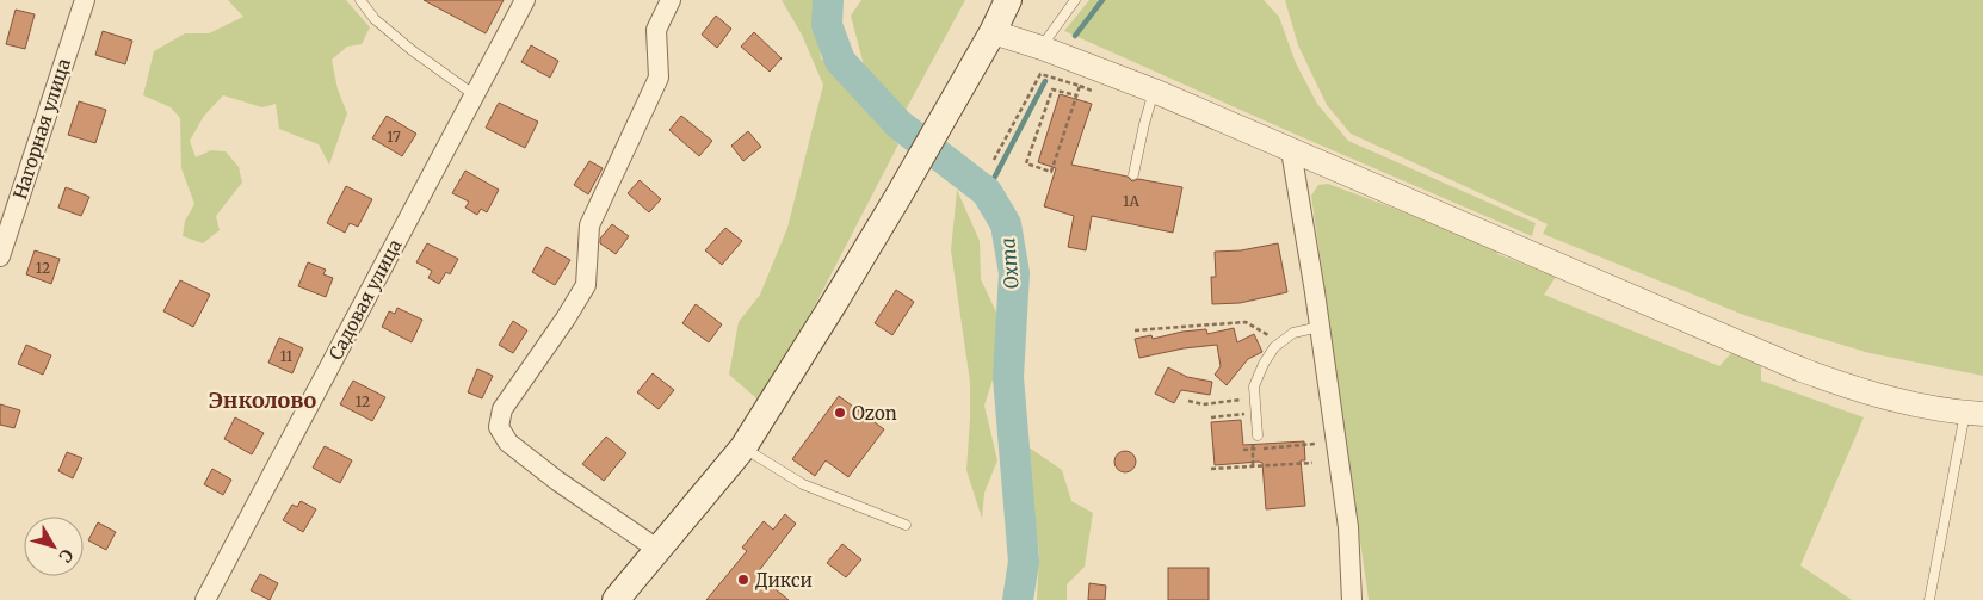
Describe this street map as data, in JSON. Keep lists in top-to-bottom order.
{
  "streets": {
    "street": ["Нагорная улица", "Садовая улица"]
  },
  "districts": ["Энколово"],
  "water": ["Охта"],
  "places": ["Ozon", "Дикси"],
  "house_numbers": [
    "17",
    "1А",
    "12",
    "11",
    "12"
  ],
  "north": "bottom right"
}
